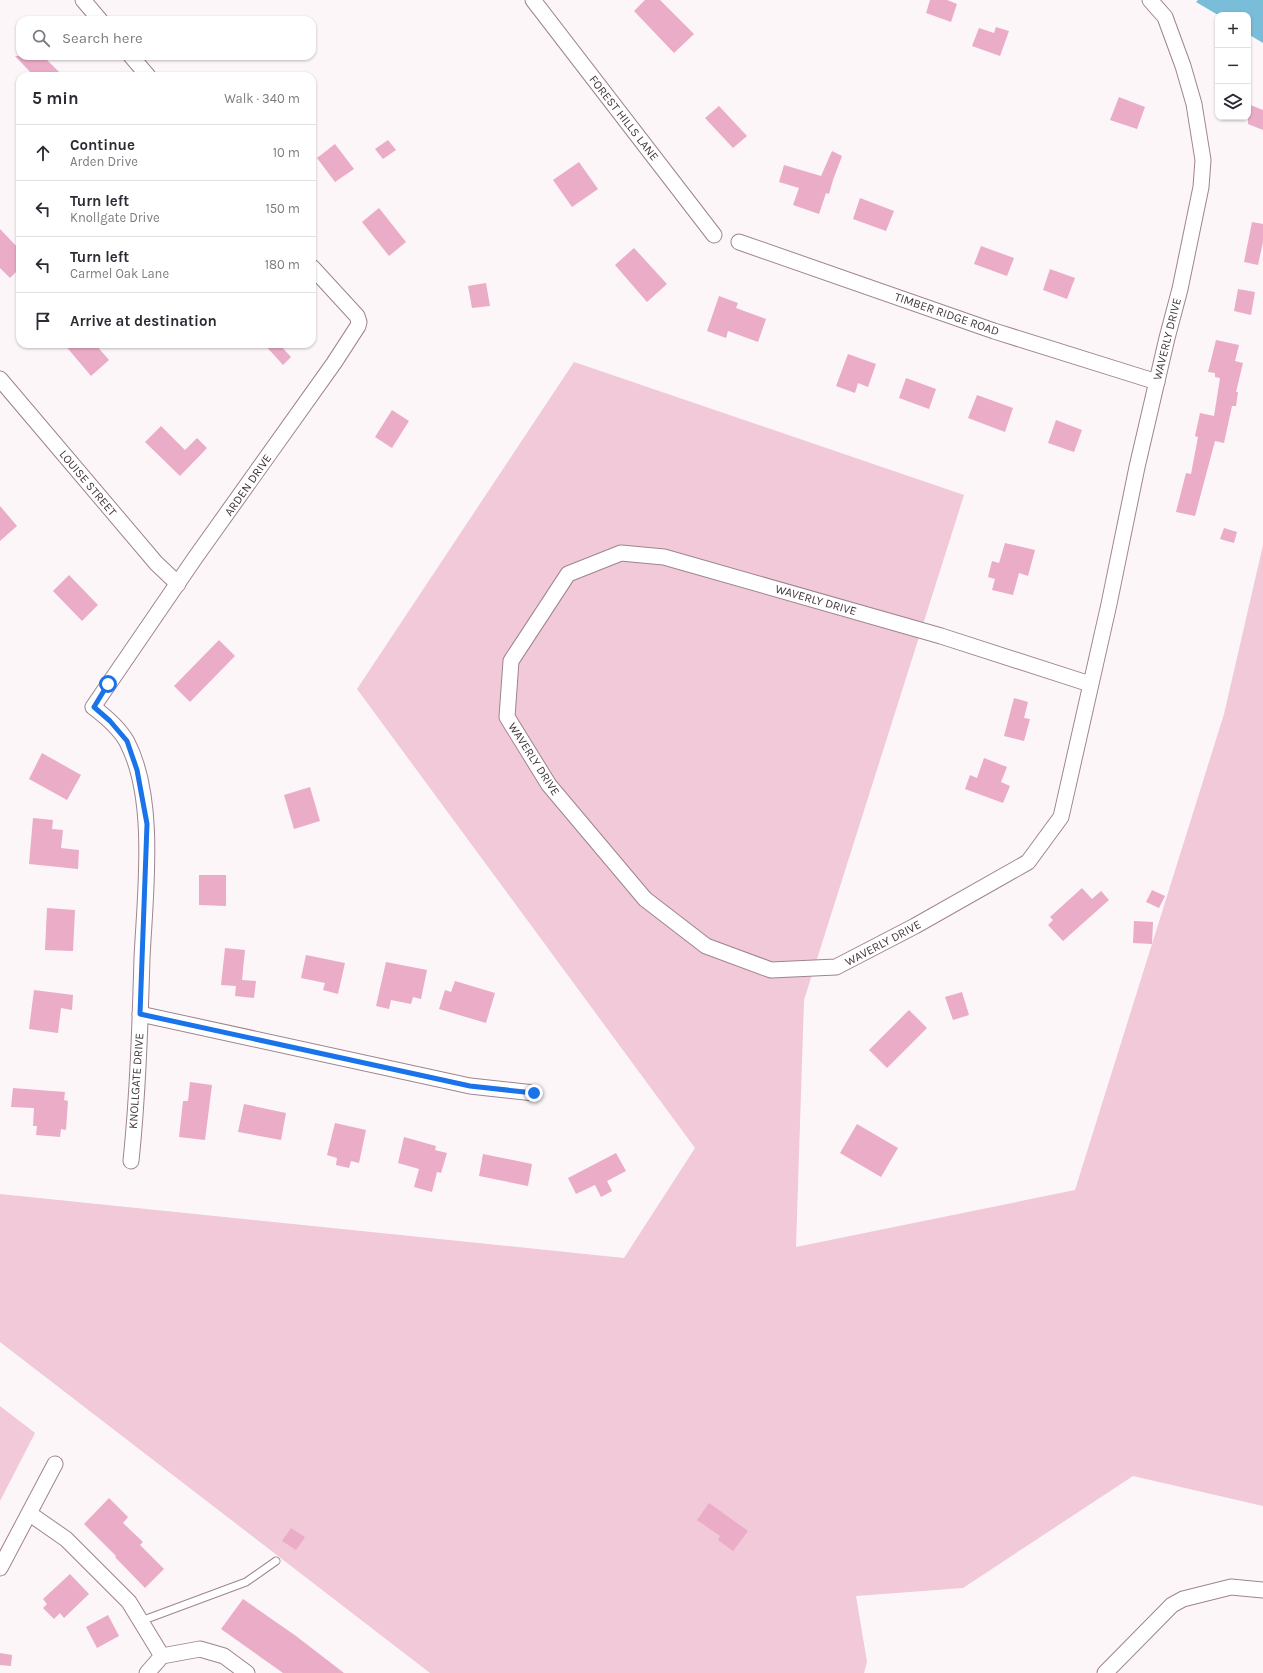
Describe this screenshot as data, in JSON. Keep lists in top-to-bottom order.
{
  "streets": {
    "street": [
      "FOREST HILLS LANE",
      "TIMBER RIDGE ROAD",
      "WAVERLY DRIVE",
      "LOUISE STREET",
      "ARDEN DRIVE",
      "KNOLLGATE DRIVE"
    ]
  },
  "crossings": [
    ["TIMBER RIDGE ROAD", "WAVERLY DRIVE"],
    ["LOUISE STREET", "ARDEN DRIVE"],
    ["ARDEN DRIVE", "KNOLLGATE DRIVE"]
  ],
  "page": {
    "map_buttons": ["+", "−"],
    "search": "Search here",
    "heading": ["5 min", "Walk · 340 m"],
    "list": [
      ["Continue", "Arden Drive", "10 m"],
      ["Turn left", "Knollgate Drive", "150 m"],
      ["Turn left", "Carmel Oak Lane", "180 m"],
      "Arrive at destination"
    ]
  }
}
